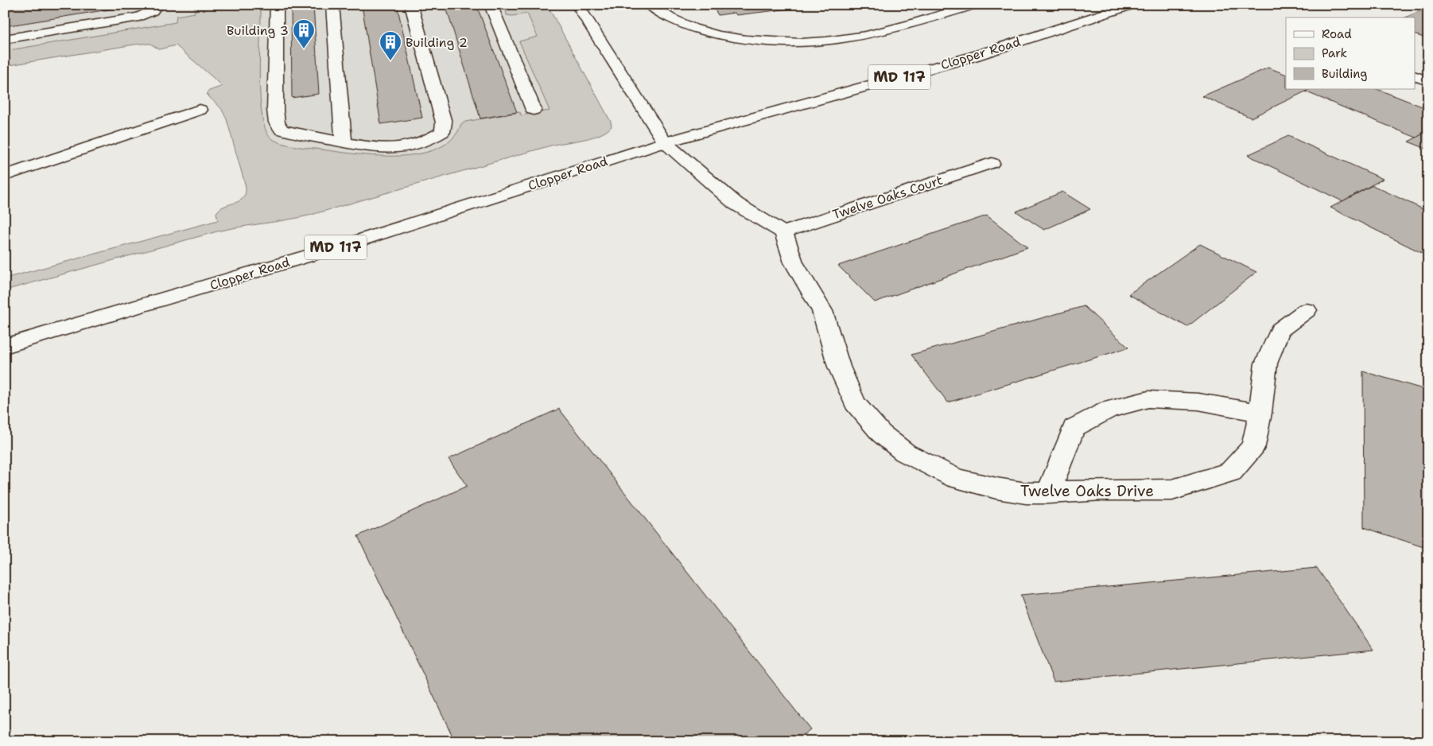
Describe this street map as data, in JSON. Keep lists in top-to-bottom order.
{
  "streets": {
    "street": [
      "Clopper Road",
      "MD 117",
      "Twelve Oaks Court",
      "Twelve Oaks Drive"
    ]
  },
  "crossings": [
    ["Twelve Oaks Court", "Twelve Oaks Drive"]
  ],
  "places": {
    "building": ["Building 3", "Building 2"]
  },
  "legend": ["Road", "Park", "Building"]
}
